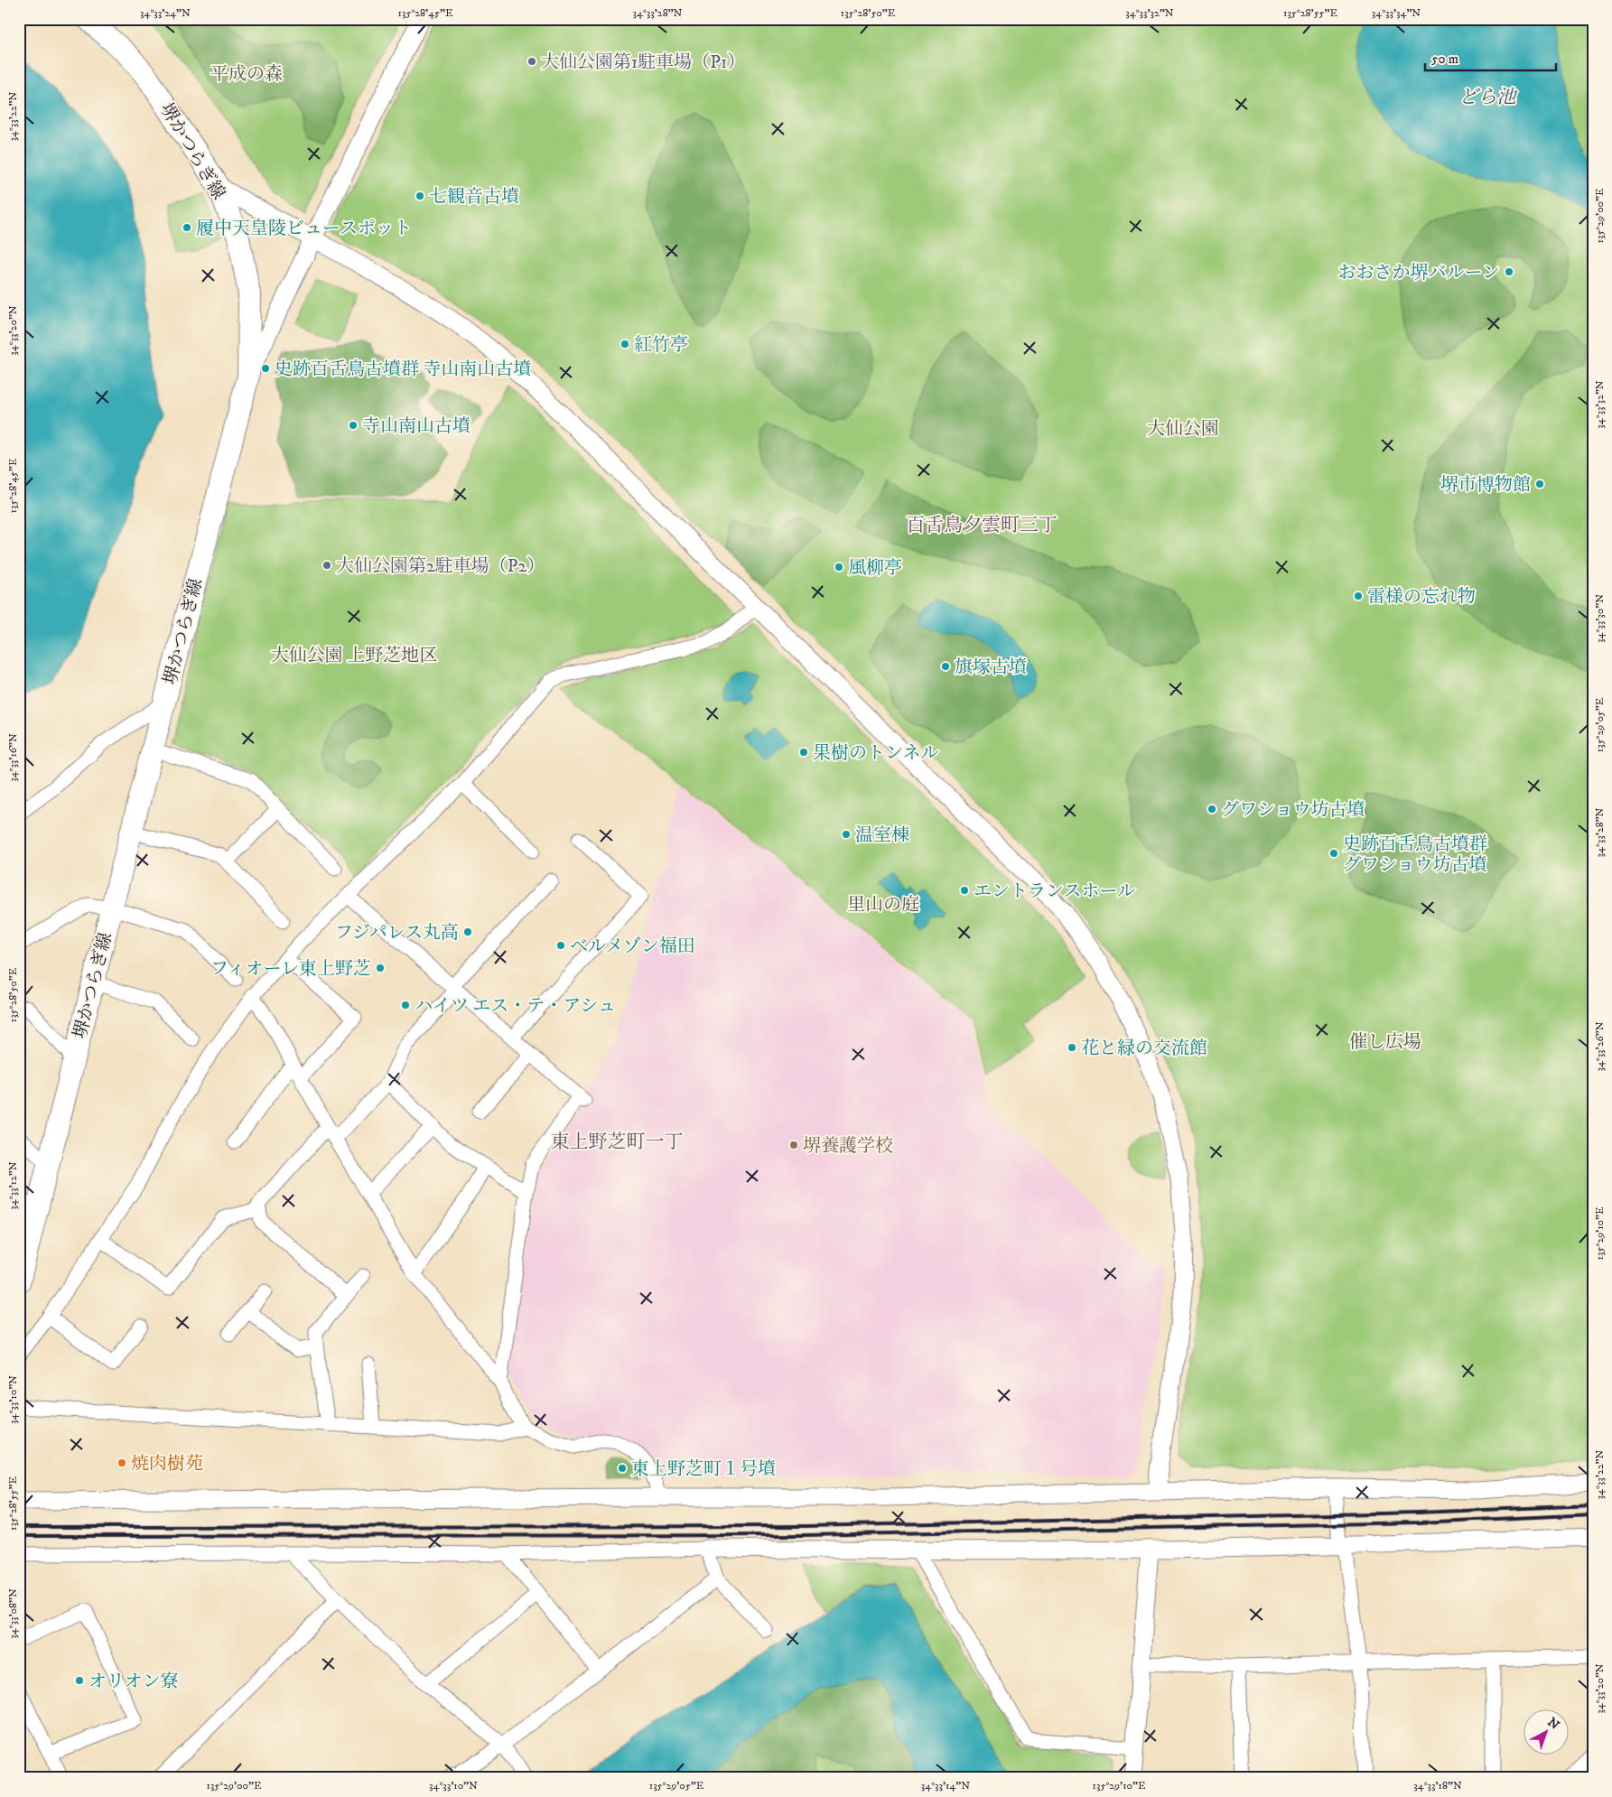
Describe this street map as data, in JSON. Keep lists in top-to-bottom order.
{
  "streets": {
    "main road": ["堺かつらぎ線"]
  },
  "districts": ["百舌鳥夕雲町三丁", "東上野芝町一丁"],
  "water": ["どら池"],
  "parks": [
    "平成の森",
    "大仙公園",
    "大仙公園 上野芝地区",
    "里山の庭",
    "催し広場"
  ],
  "places": [
    "大仙公園第1駐車場（P1）",
    "七観音古墳",
    "履中天皇陵ビュースポット",
    "おおさか堺バルーン",
    "紅竹亭",
    "史跡百舌鳥古墳群 寺山南山古墳",
    "寺山南山古墳",
    "堺市博物館",
    "大仙公園第2駐車場（P2）",
    "風柳亭",
    "雷様の忘れ物",
    "旗塚古墳",
    "果樹のトンネル",
    "グワショウ坊古墳",
    "温室棟",
    "史跡百舌鳥古墳群 グワショウ坊古墳",
    "エントランスホール",
    "フジパレス丸高",
    "ベルメゾン福田",
    "フィオーレ東上野芝",
    "ハイツ エス・テ・アシュ",
    "花と緑の交流館",
    "堺養護学校",
    "焼肉樹苑",
    "東上野芝町１号墳",
    "オリオン寮"
  ],
  "scale_bar": "50 m",
  "north": "top right",
  "coordinates": [
    "34°33'24\"N",
    "135°28'45\"E",
    "34°33'28\"N",
    "135°28'50\"E",
    "34°33'32\"N",
    "135°28'55\"E",
    "34°33'34\"N",
    "34°33'22\"N",
    "135°29'00\"E",
    "34°33'20\"N",
    "34°33'30\"N",
    "135°29'05\"E",
    "34°33'16\"N",
    "34°33'26\"N",
    "34°33'12\"N",
    "135°29'10\"E",
    "34°33'10\"N",
    "34°33'08\"N",
    "34°33'14\"N",
    "34°33'18\"N"
  ]
}
